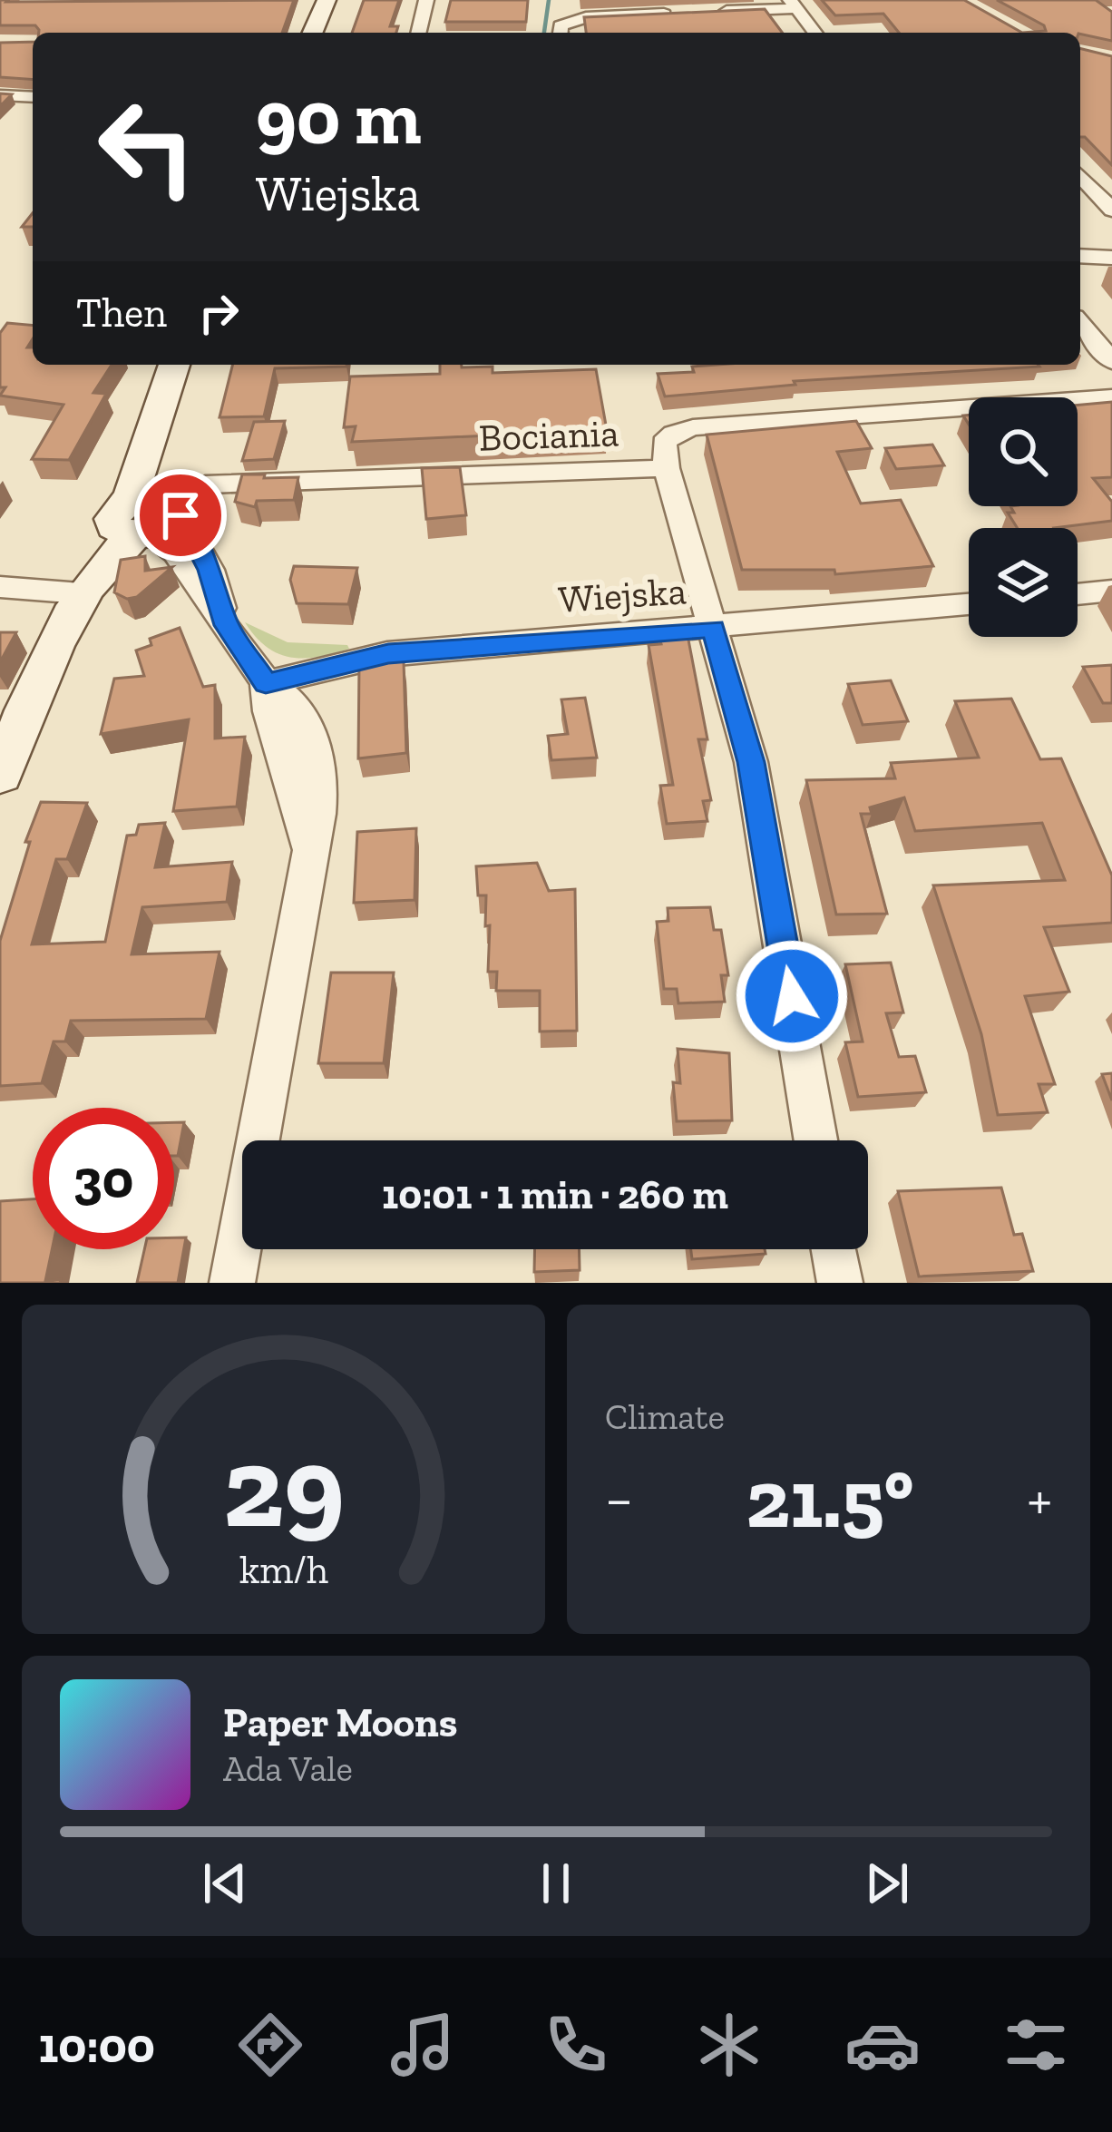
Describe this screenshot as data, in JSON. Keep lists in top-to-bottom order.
{
  "streets": {
    "street": ["Bociania", "Wiejska"]
  },
  "page": {
    "turn": ["90 m", "Wiejska"],
    "then": "Then",
    "limit": "30",
    "trip": "10:01 · 1 min · 260 m",
    "tile": "Climate",
    "heat": ["−", "21.5°", "+"],
    "song": ["Paper Moons", "Ada Vale"],
    "tabs": "10:00",
    "gauge": ["29", "km/h"]
  }
}
